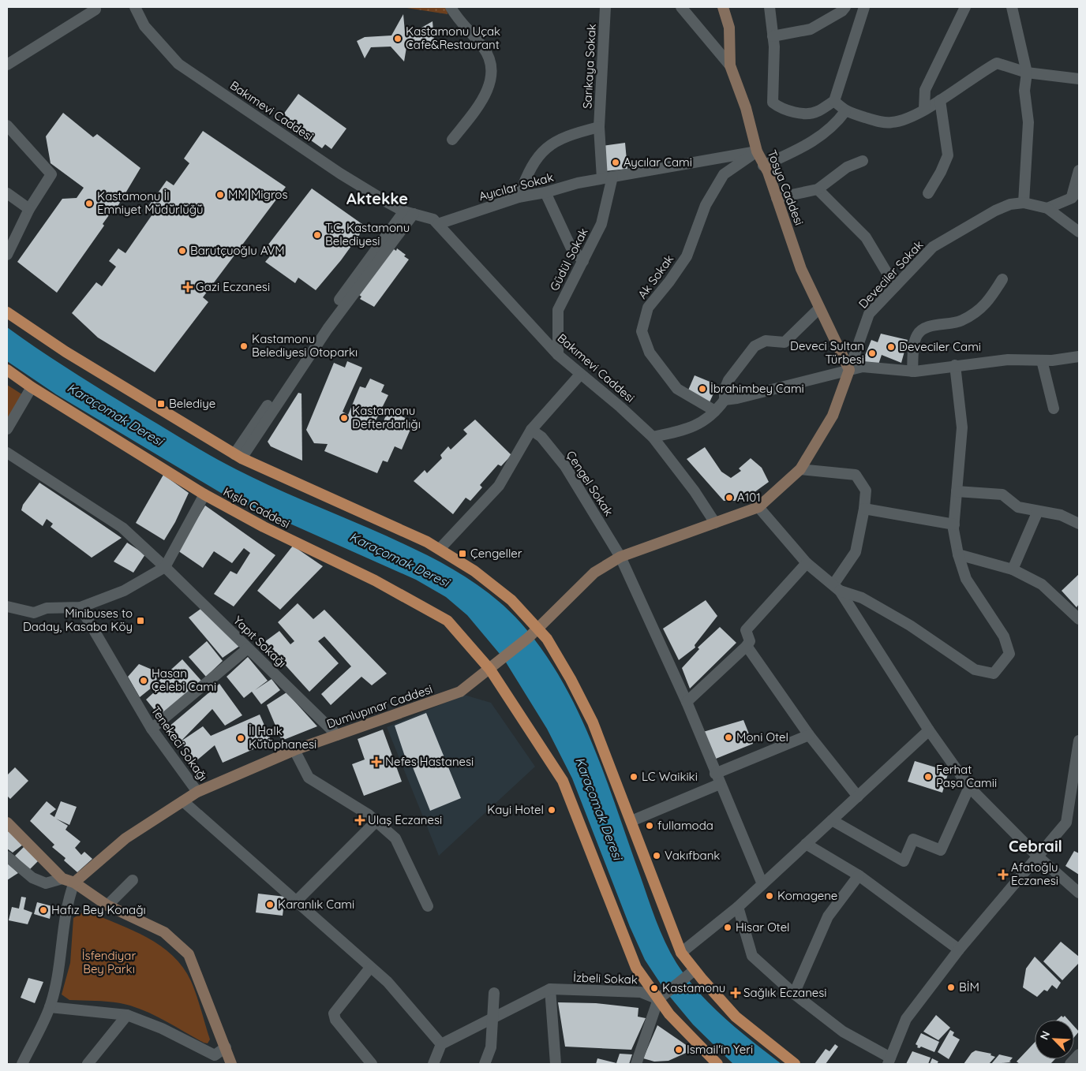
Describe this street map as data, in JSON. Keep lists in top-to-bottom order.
{
  "streets": {
    "main road": ["Tosya Caddesi", "Kışla Caddesi", "Dumlupınar Caddesi"],
    "street": [
      "Sarıkaya Sokak",
      "Bakımevi Caddesi",
      "Ayıcılar Sokak",
      "Güdül Sokak",
      "Deveciler Sokak",
      "Ak Sokak",
      "Çengel Sokak",
      "Yapıt Sokağı",
      "Tenekeci Sokağı",
      "İzbeli Sokak"
    ]
  },
  "crossings": [
    ["Bakımevi Caddesi", "Ayıcılar Sokak"],
    ["Bakımevi Caddesi", "Güdül Sokak"],
    ["Bakımevi Caddesi", "Dumlupınar Caddesi"],
    ["Ayıcılar Sokak", "Tosya Caddesi"],
    ["Ayıcılar Sokak", "Güdül Sokak"],
    ["Ayıcılar Sokak", "Ak Sokak"],
    ["Tosya Caddesi", "Deveciler Sokak"],
    ["Tosya Caddesi", "Ak Sokak"],
    ["Çengel Sokak", "Dumlupınar Caddesi"],
    ["Kışla Caddesi", "Dumlupınar Caddesi"],
    ["Kışla Caddesi", "İzbeli Sokak"],
    ["Yapıt Sokağı", "Dumlupınar Caddesi"],
    ["Dumlupınar Caddesi", "Tenekeci Sokağı"]
  ],
  "districts": ["Aktekke", "Cebrail"],
  "water": ["Karaçomak Deresi"],
  "parks": ["İsfendiyar Bey Parkı"],
  "places": {
    "other": [
      "Kastamonu Uçak Cafe&Restaurant",
      "Aycılar Cami",
      "MM Migros",
      "Kastamonu İl Emniyet Müdürlüğü",
      "T.C. Kastamonu Belediyesi",
      "Barutçuoğlu AVM",
      "Kastamonu Belediyesi Otoparkı",
      "Deveciler Cami",
      "Deveci Sultan Türbesi",
      "İbrahimbey Cami",
      "Kastamonu Defterdarlığı",
      "A101",
      "Hasan Çelebi Cami",
      "Moni Otel",
      "İl Halk Kütüphanesi",
      "LC Waikiki",
      "Ferhat Paşa Camii",
      "Kayi Hotel",
      "fullamoda",
      "Vakıfbank",
      "Komagene",
      "Karanlık Cami",
      "Hafız Bey Konağı",
      "Hisar Otel",
      "BİM",
      "Kastamonu",
      "Ismail'in Yeri"
    ],
    "health": [
      "Gazi Eczanesi",
      "Nefes Hastanesi",
      "Ulaş Eczanesi",
      "Afatoğlu Eczanesi",
      "Sağlık Eczanesi"
    ],
    "transit": ["Belediye", "Çengeller", "Minibuses to Daday, Kasaba Köy"]
  },
  "north": "top left"
}
